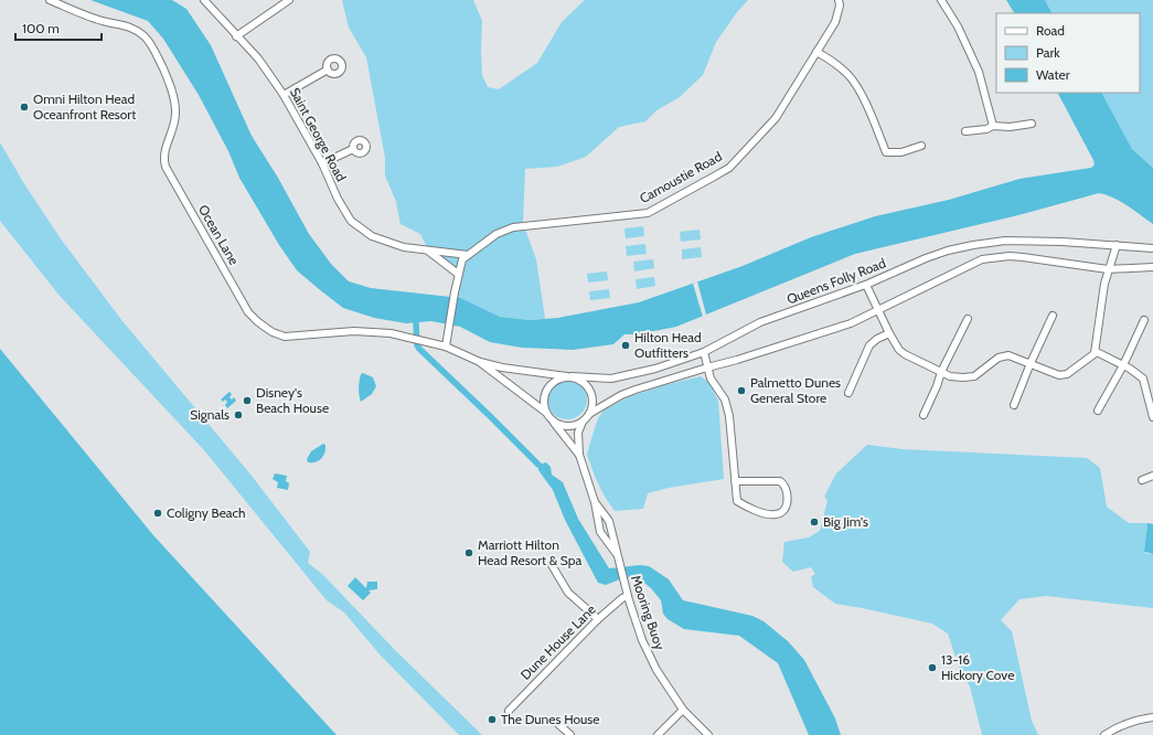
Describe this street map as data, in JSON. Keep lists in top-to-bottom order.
{
  "streets": {
    "street": [
      "Saint George Road",
      "Carnoustie Road",
      "Ocean Lane",
      "Queens Folly Road",
      "Mooring Buoy",
      "Dune House Lane"
    ]
  },
  "crossings": [
    ["Saint George Road", "Carnoustie Road"],
    ["Carnoustie Road", "Ocean Lane"],
    ["Ocean Lane", "Queens Folly Road"],
    ["Ocean Lane", "Mooring Buoy"],
    ["Queens Folly Road", "Mooring Buoy"],
    ["Mooring Buoy", "Dune House Lane"]
  ],
  "places": [
    "Omni Hilton Head Oceanfront Resort",
    "Hilton Head Outfitters",
    "Palmetto Dunes General Store",
    "Disney's Beach House",
    "Signals",
    "Coligny Beach",
    "Big Jim's",
    "Marriott Hilton Head Resort & Spa",
    "13-16 Hickory Cove",
    "The Dunes House"
  ],
  "legend": ["Road", "Park", "Water"],
  "scale_bar": "100 m"
}
